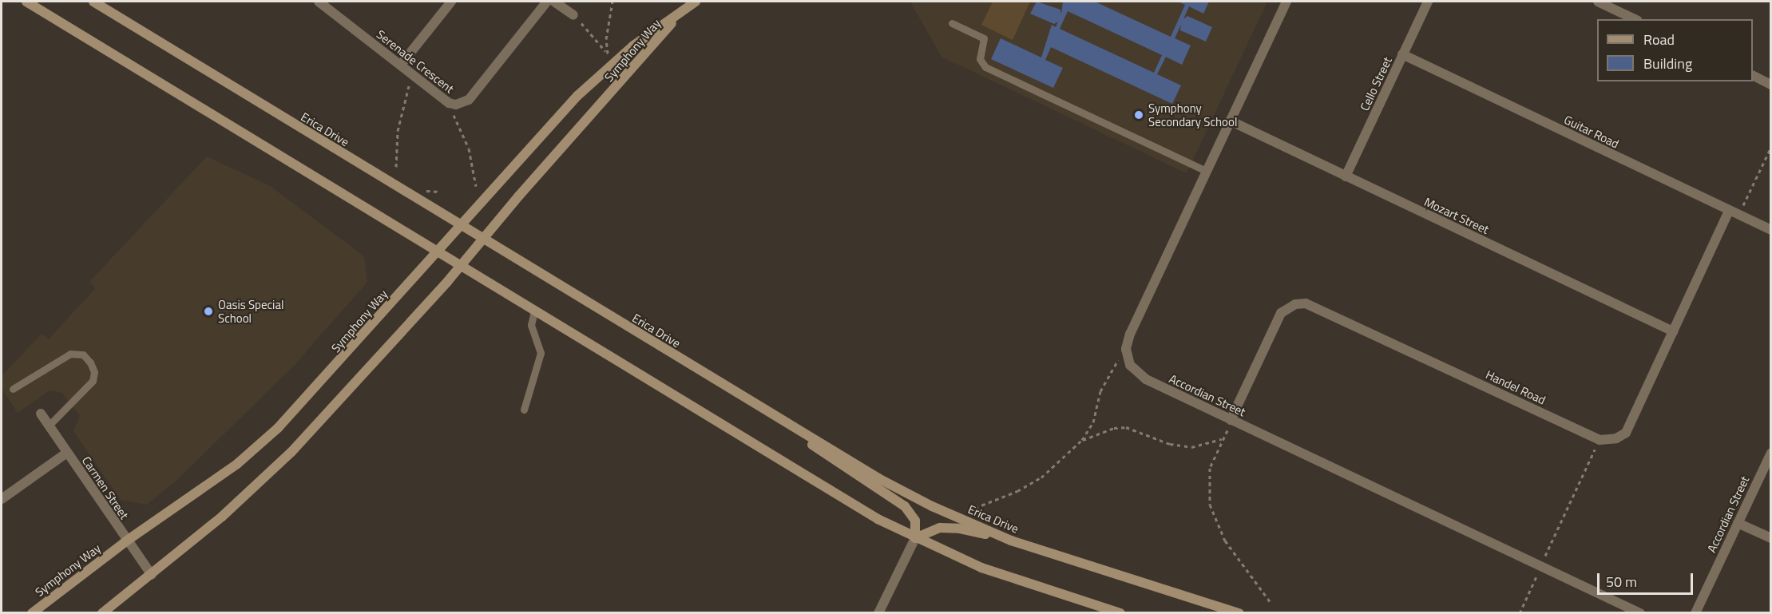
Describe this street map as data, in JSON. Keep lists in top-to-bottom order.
{
  "streets": {
    "main road": ["Symphony Way", "Erica Drive"],
    "street": [
      "Serenade Crescent",
      "Cello Street",
      "Guitar Road",
      "Mozart Street",
      "Handel Road",
      "Accordian Street",
      "Carmen Street"
    ]
  },
  "crossings": [
    ["Symphony Way", "Erica Drive"],
    ["Symphony Way", "Carmen Street"],
    ["Cello Street", "Guitar Road"],
    ["Cello Street", "Mozart Street"],
    ["Guitar Road", "Handel Road"],
    ["Mozart Street", "Handel Road"],
    ["Mozart Street", "Accordian Street"],
    ["Handel Road", "Accordian Street"]
  ],
  "places": ["Symphony Secondary School", "Oasis Special School"],
  "legend": ["Road", "Building"],
  "scale_bar": "50 m"
}
